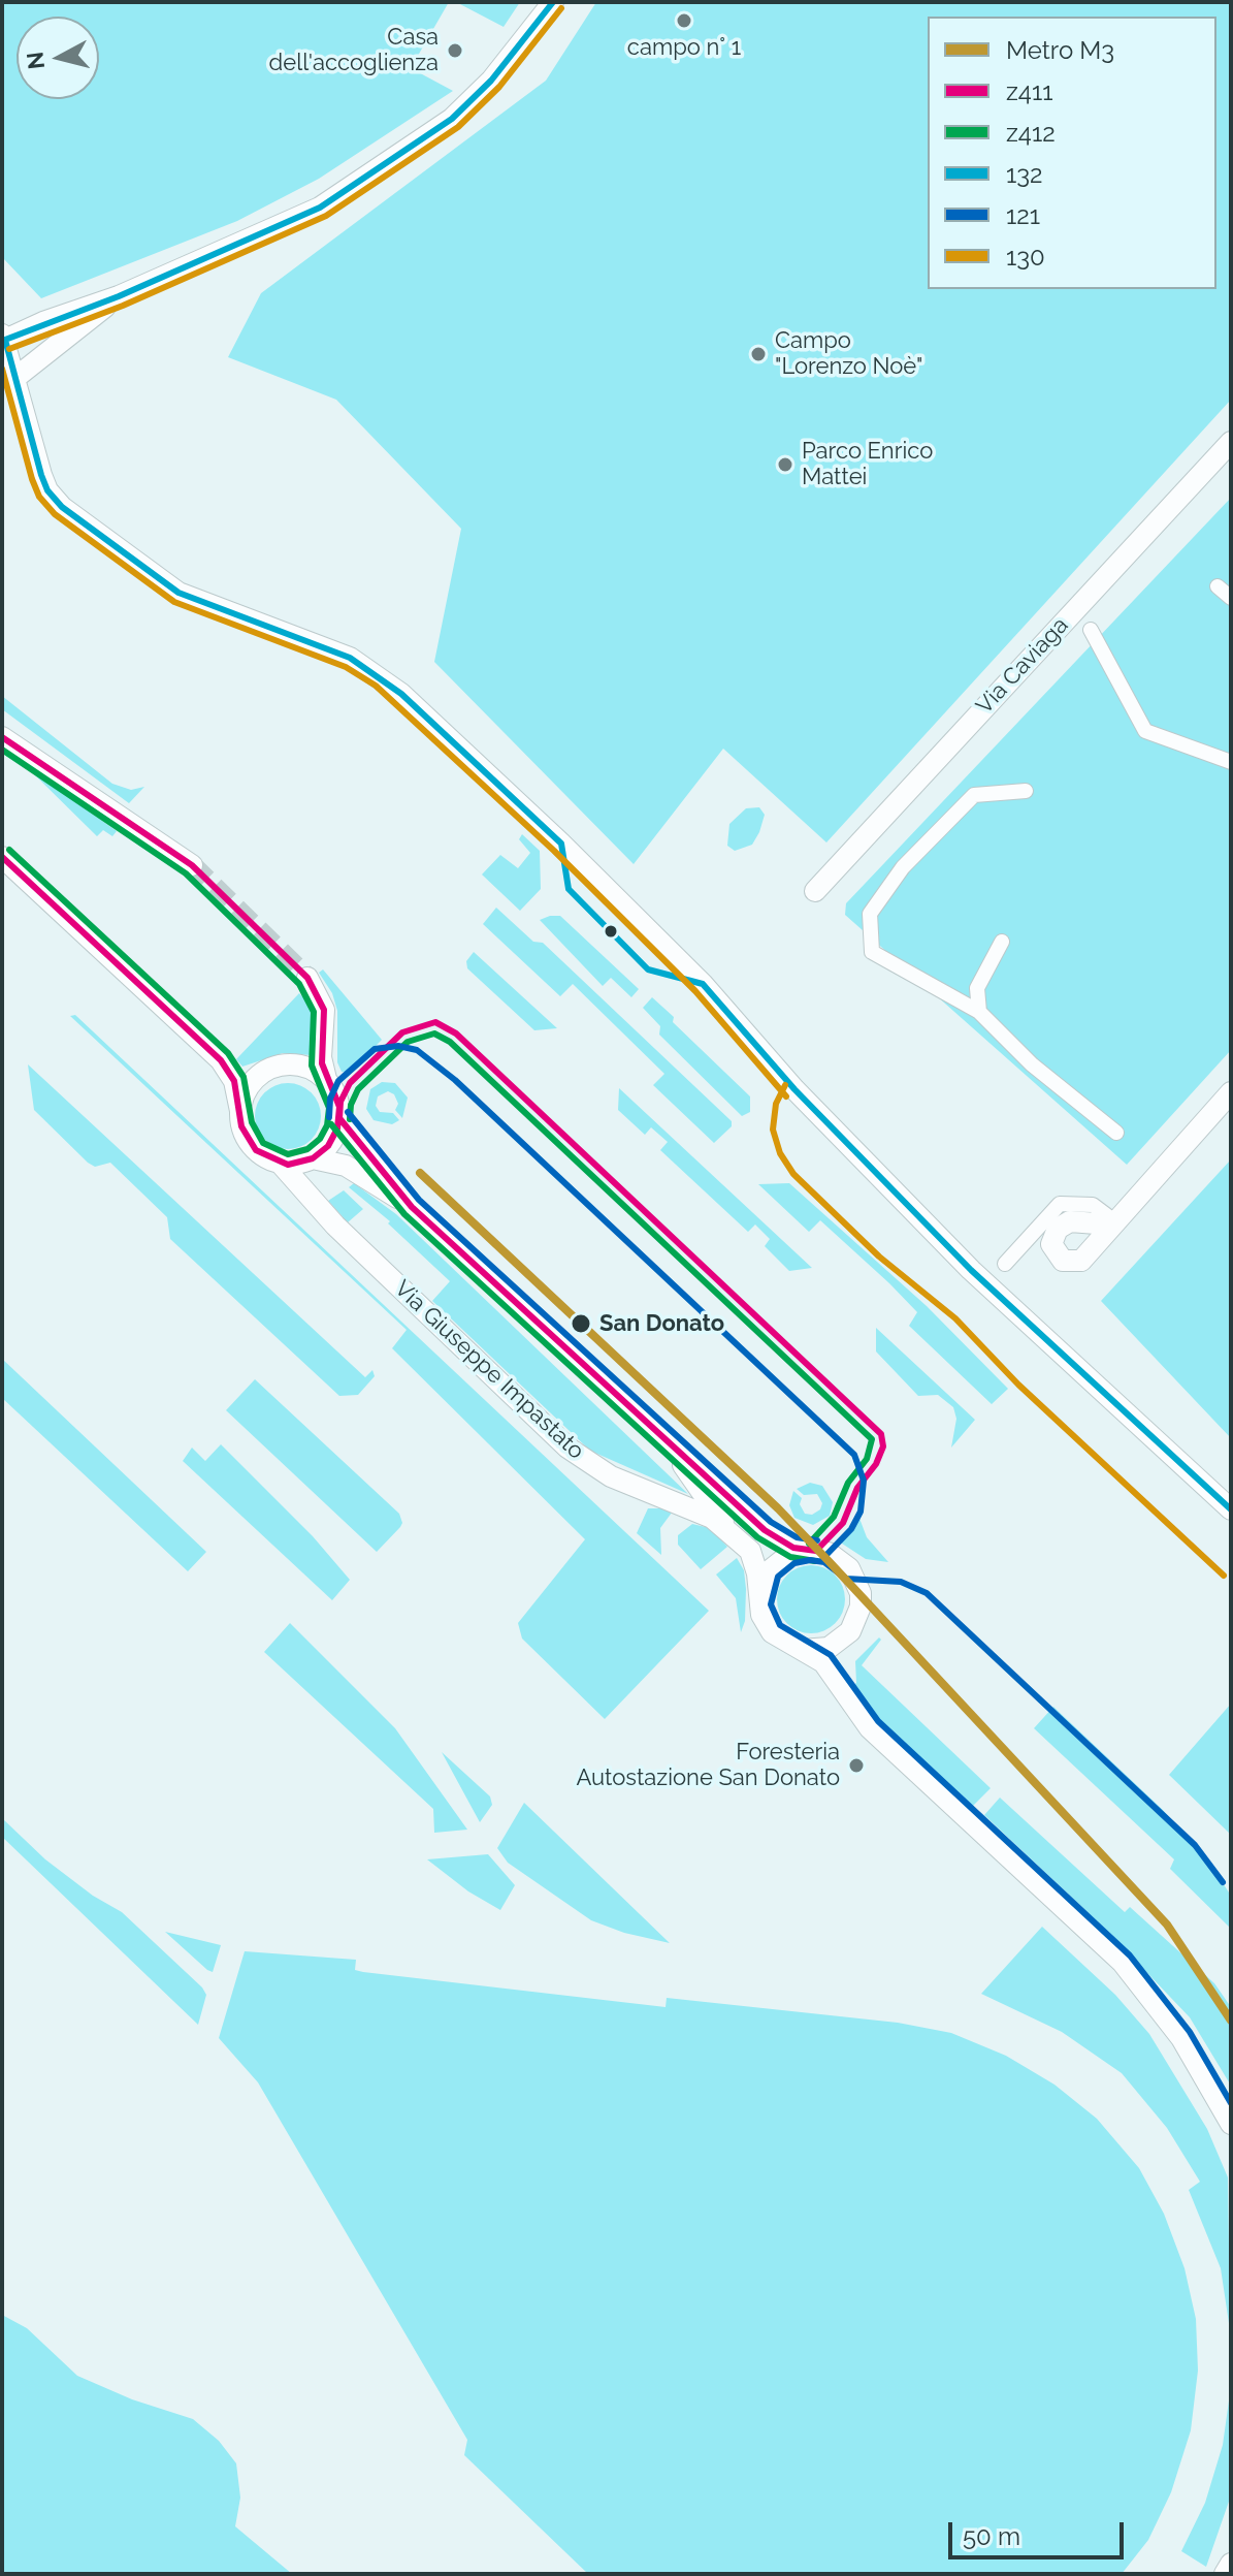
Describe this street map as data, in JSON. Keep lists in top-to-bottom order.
{
  "streets": {
    "street": ["Via Caviaga", "Via Giuseppe Impastato"]
  },
  "places": [
    "campo n° 1",
    "Casa dell'accoglienza",
    "Campo \"Lorenzo Noè\"",
    "Parco Enrico Mattei",
    "San Donato",
    "Foresteria Autostazione San Donato"
  ],
  "lines": [
    "transit line 132",
    "transit line 130",
    "transit line z411",
    "transit line z412",
    "transit line 121",
    "metro line M3"
  ],
  "legend": [
    "Metro M3",
    "z411",
    "z412",
    "132",
    "121",
    "130"
  ],
  "scale_bar": "50 m",
  "north": "left"
}
